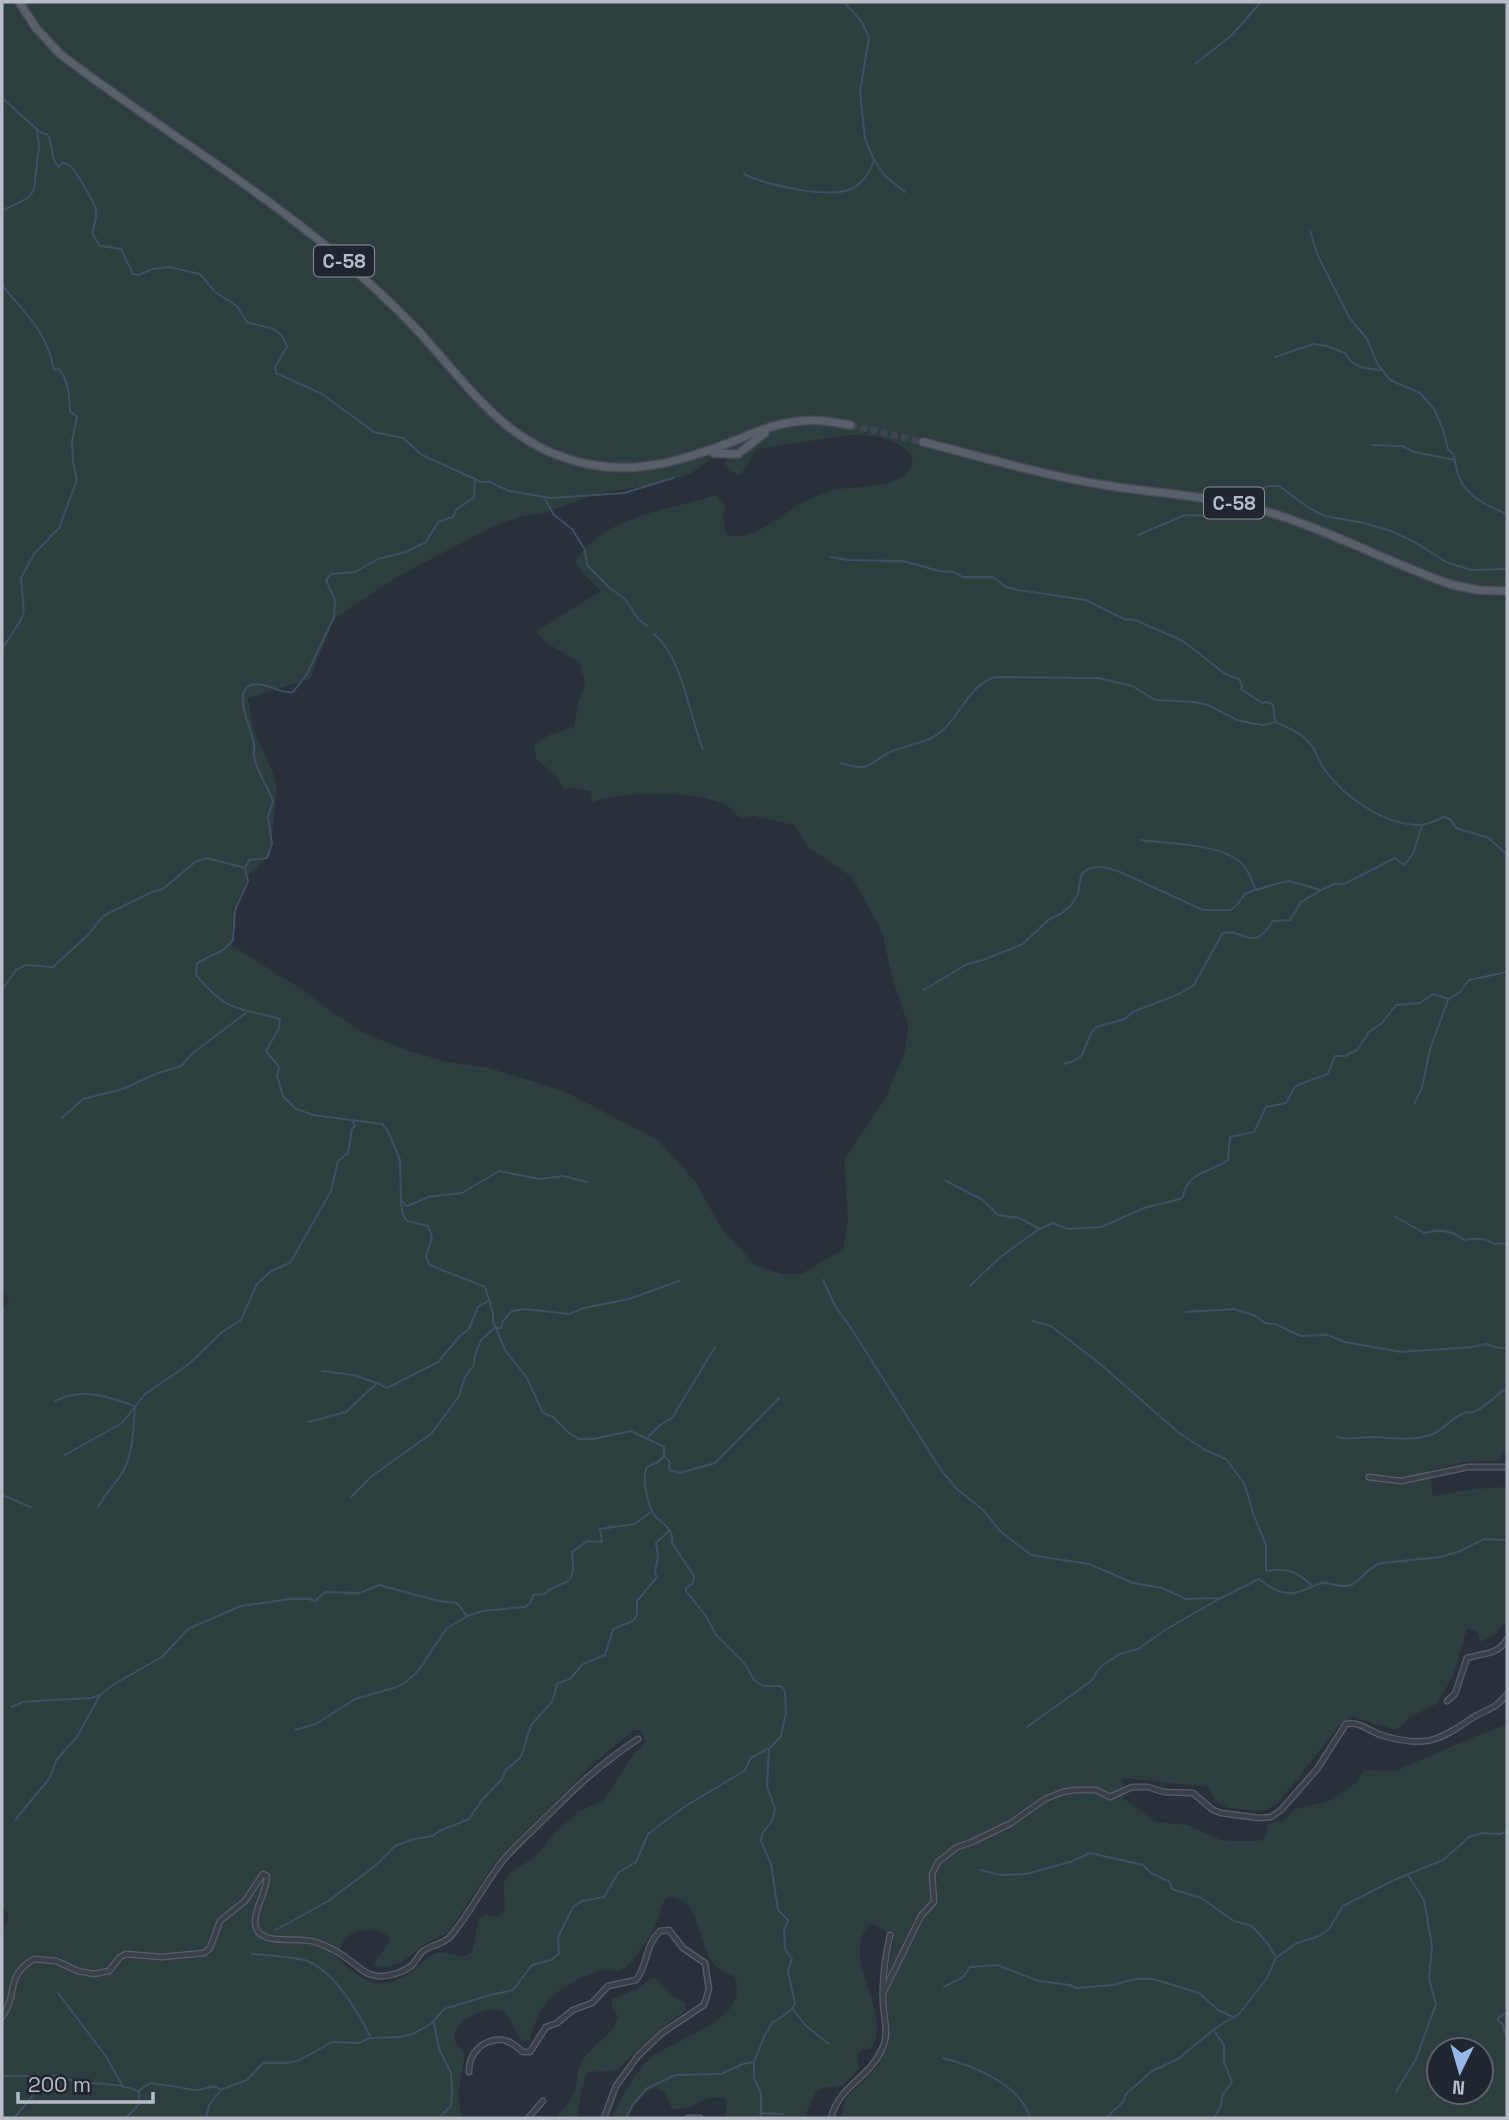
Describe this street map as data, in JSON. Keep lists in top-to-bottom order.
{
  "streets": {
    "main road": ["C-58"]
  },
  "scale_bar": "200 m",
  "north": "bottom"
}
